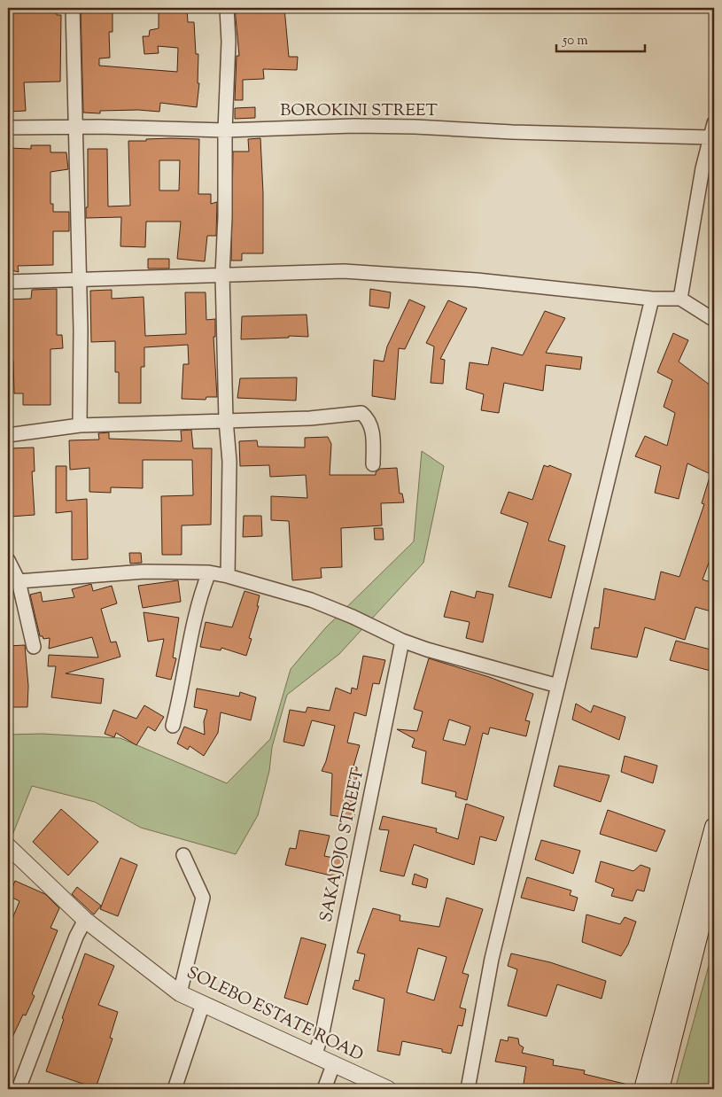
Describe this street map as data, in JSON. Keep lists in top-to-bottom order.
{
  "streets": {
    "street": ["BOROKINI STREET", "SAKAJOJO STREET", "SOLEBO ESTATE ROAD"]
  },
  "crossings": [
    ["SAKAJOJO STREET", "SOLEBO ESTATE ROAD"]
  ],
  "scale_bar": "50 m"
}
